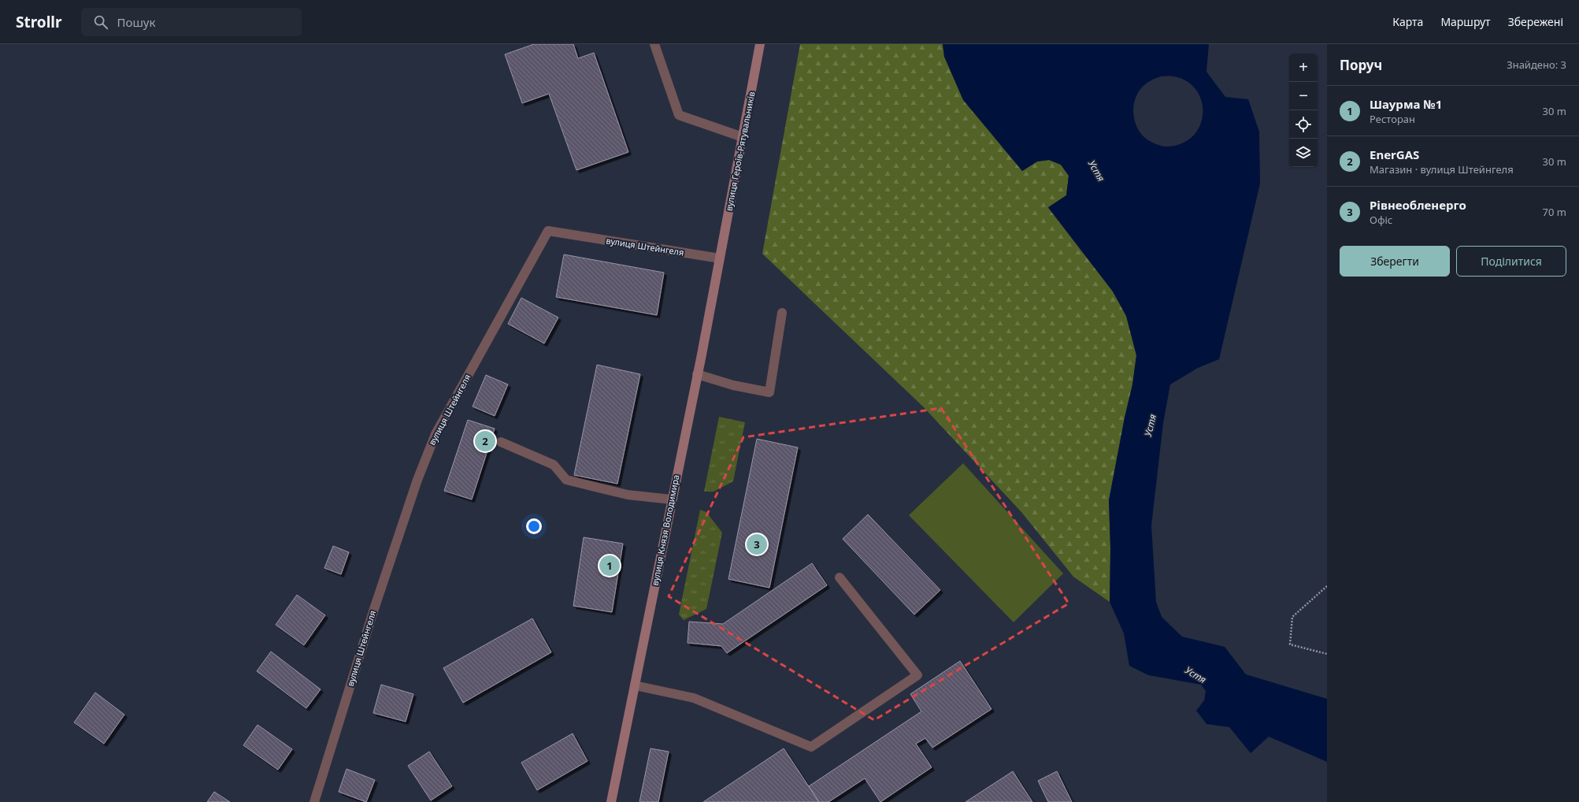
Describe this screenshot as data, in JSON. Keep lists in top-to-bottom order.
{
  "streets": {
    "main road": ["вулиця Героїв-Рятувальників", "вулиця Князя Володимира"],
    "street": ["вулиця Штейнгеля"]
  },
  "crossings": [
    ["вулиця Героїв-Рятувальників", "вулиця Штейнгеля"],
    ["вулиця Героїв-Рятувальників", "вулиця Князя Володимира"],
    ["вулиця Штейнгеля", "вулиця Князя Володимира"]
  ],
  "water": ["Устя"],
  "page": {
    "header": "Strollr",
    "search": "Пошук",
    "nav": ["Карта", "Маршрут", "Збережені"],
    "heading": ["Поруч", "Знайдено: 3"],
    "map_buttons": ["+", "−"],
    "list": [
      {
        "mark": "1",
        "name": "Шаурма №1",
        "note": "Ресторан",
        "value": "30 m"
      },
      {
        "mark": "2",
        "name": "EnerGAS",
        "note": "Магазин · вулиця Штейнгеля",
        "value": "30 m"
      },
      {
        "mark": "3",
        "name": "Рівнеобленерго",
        "note": "Офіс",
        "value": "70 m"
      }
    ],
    "buttons": ["Зберегти", "Поділитися"],
    "pins": ["2", "3", "1"]
  }
}
